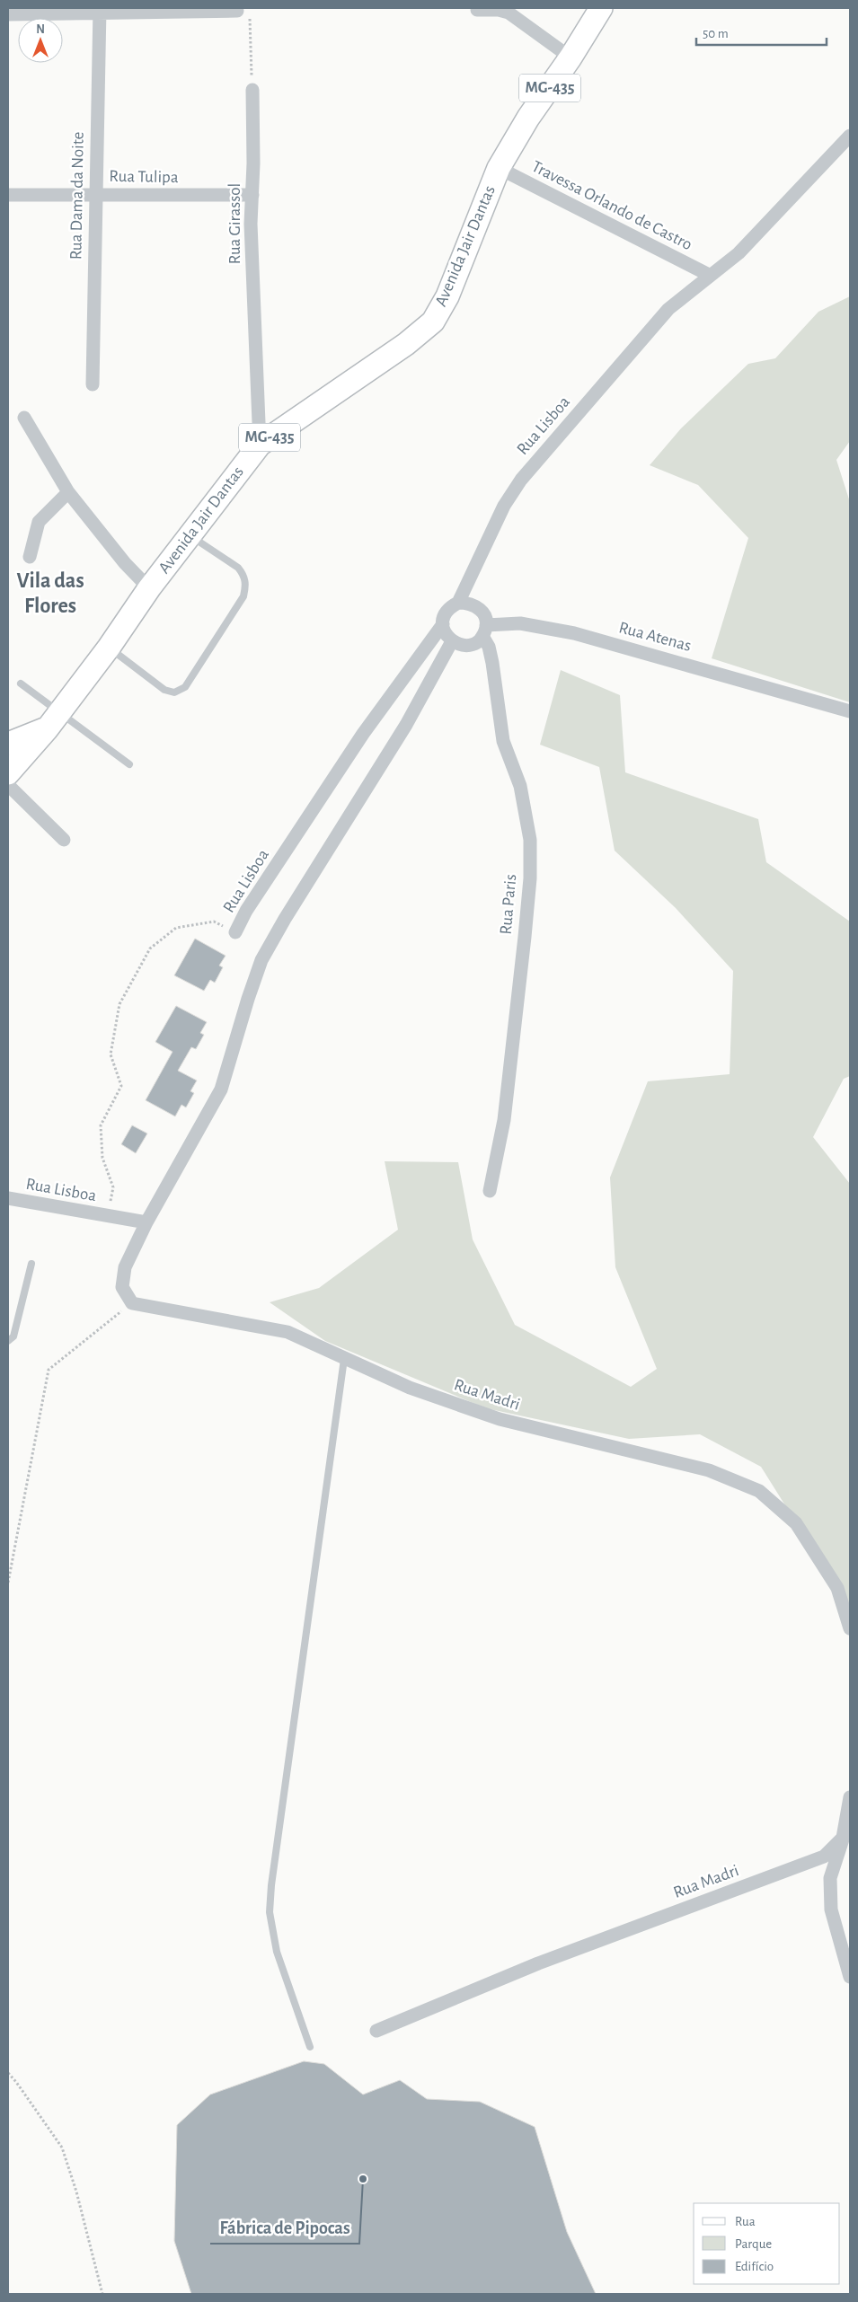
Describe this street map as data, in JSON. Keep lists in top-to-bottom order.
{
  "streets": {
    "main road": ["MG-435", "Avenida Jair Dantas"],
    "street": [
      "Rua Tulipa",
      "Rua Dama da Noite",
      "Travessa Orlando de Castro",
      "Rua Girassol",
      "Rua Lisboa",
      "Rua Atenas",
      "Rua Paris",
      "Rua Madri"
    ]
  },
  "crossings": [
    ["MG-435", "Travessa Orlando de Castro"],
    ["MG-435", "Avenida Jair Dantas"],
    ["Rua Tulipa", "Rua Dama da Noite"],
    ["Rua Tulipa", "Rua Girassol"],
    ["Travessa Orlando de Castro", "Avenida Jair Dantas"],
    ["Travessa Orlando de Castro", "Rua Lisboa"],
    ["Rua Girassol", "Avenida Jair Dantas"],
    ["Rua Lisboa", "Rua Atenas"],
    ["Rua Lisboa", "Rua Paris"],
    ["Rua Atenas", "Rua Paris"]
  ],
  "districts": ["Vila das Flores"],
  "places": ["Fábrica de Pipocas"],
  "legend": ["Rua", "Parque", "Edifício"],
  "scale_bar": "50 m",
  "north": "top"
}
